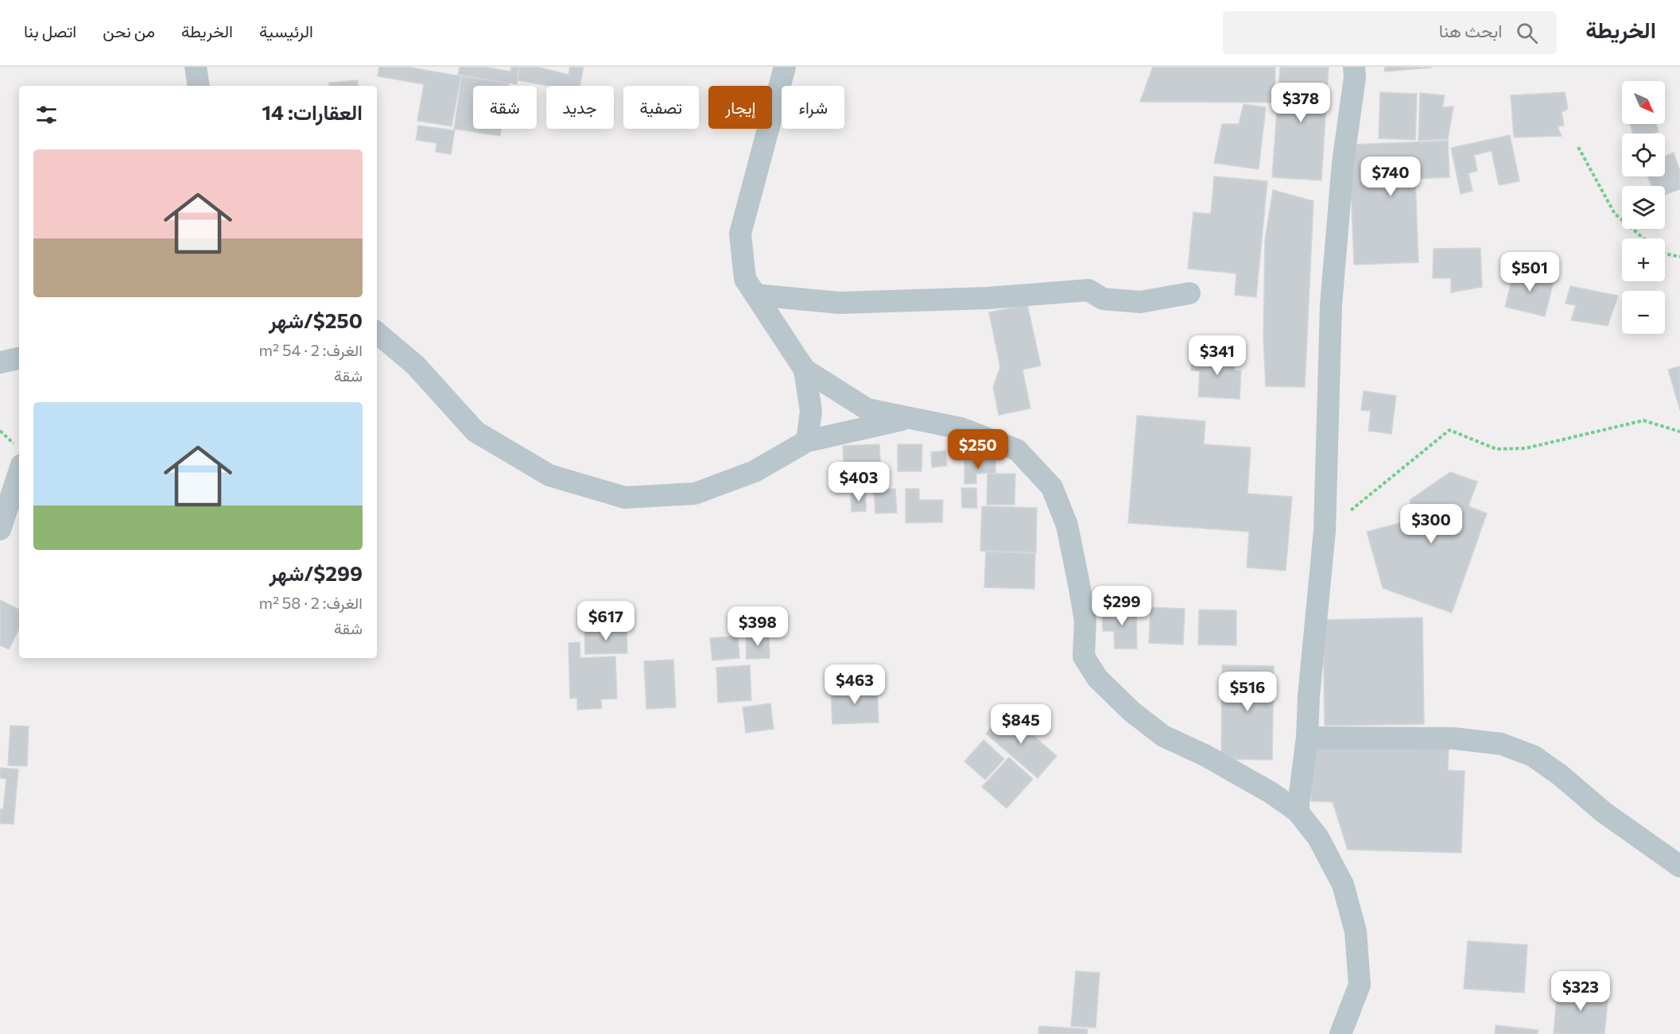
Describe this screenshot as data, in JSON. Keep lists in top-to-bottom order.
{
  "north": "bottom right",
  "page": {
    "header": "الخريطة",
    "search": "ابحث هنا",
    "nav": [
      "الرئيسية",
      "الخريطة",
      "من نحن",
      "اتصل بنا"
    ],
    "map_buttons": ["+", "−"],
    "price": [
      "$378",
      "$740",
      "$501",
      "$341",
      "$250",
      "$403",
      "$300",
      "$299",
      "$617",
      "$398",
      "$463",
      "$516",
      "$845",
      "$323"
    ],
    "chip": [
      "شراء",
      "إيجار",
      "تصفية",
      "جديد",
      "شقة"
    ],
    "heading": "العقارات: 14",
    "list": [
      {
        "name": "$250/شهر",
        "note": "الغرف: 2 · 54 m² · شقة"
      },
      {
        "name": "$299/شهر",
        "note": "الغرف: 2 · 58 m² · شقة"
      }
    ]
  }
}
